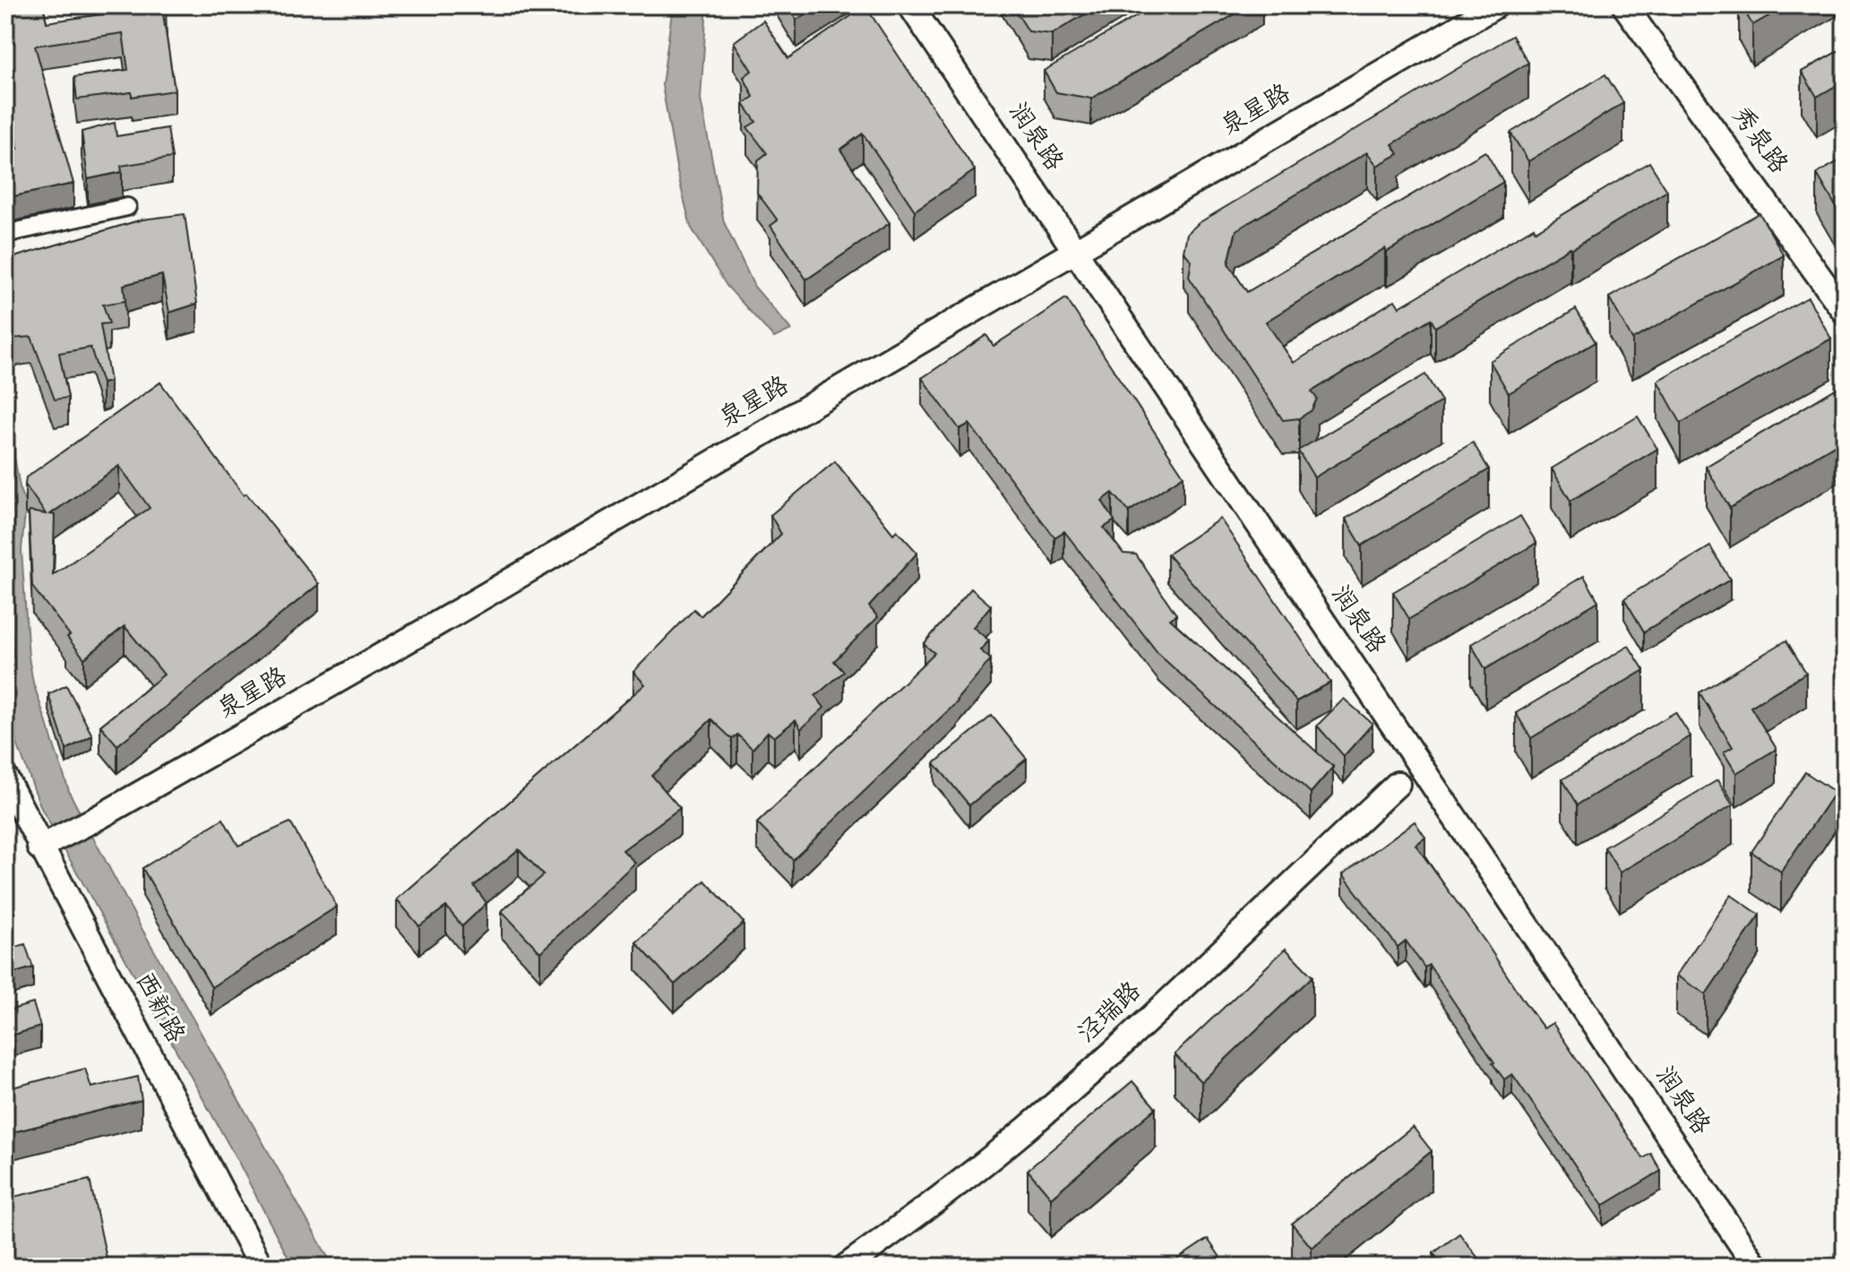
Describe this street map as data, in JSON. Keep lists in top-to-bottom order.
{
  "streets": {
    "street": [
      "泉星路",
      "润泉路",
      "秀泉路",
      "西新路",
      "泾瑞路"
    ]
  },
  "crossings": [
    ["泉星路", "润泉路"],
    ["泉星路", "西新路"]
  ]
}
